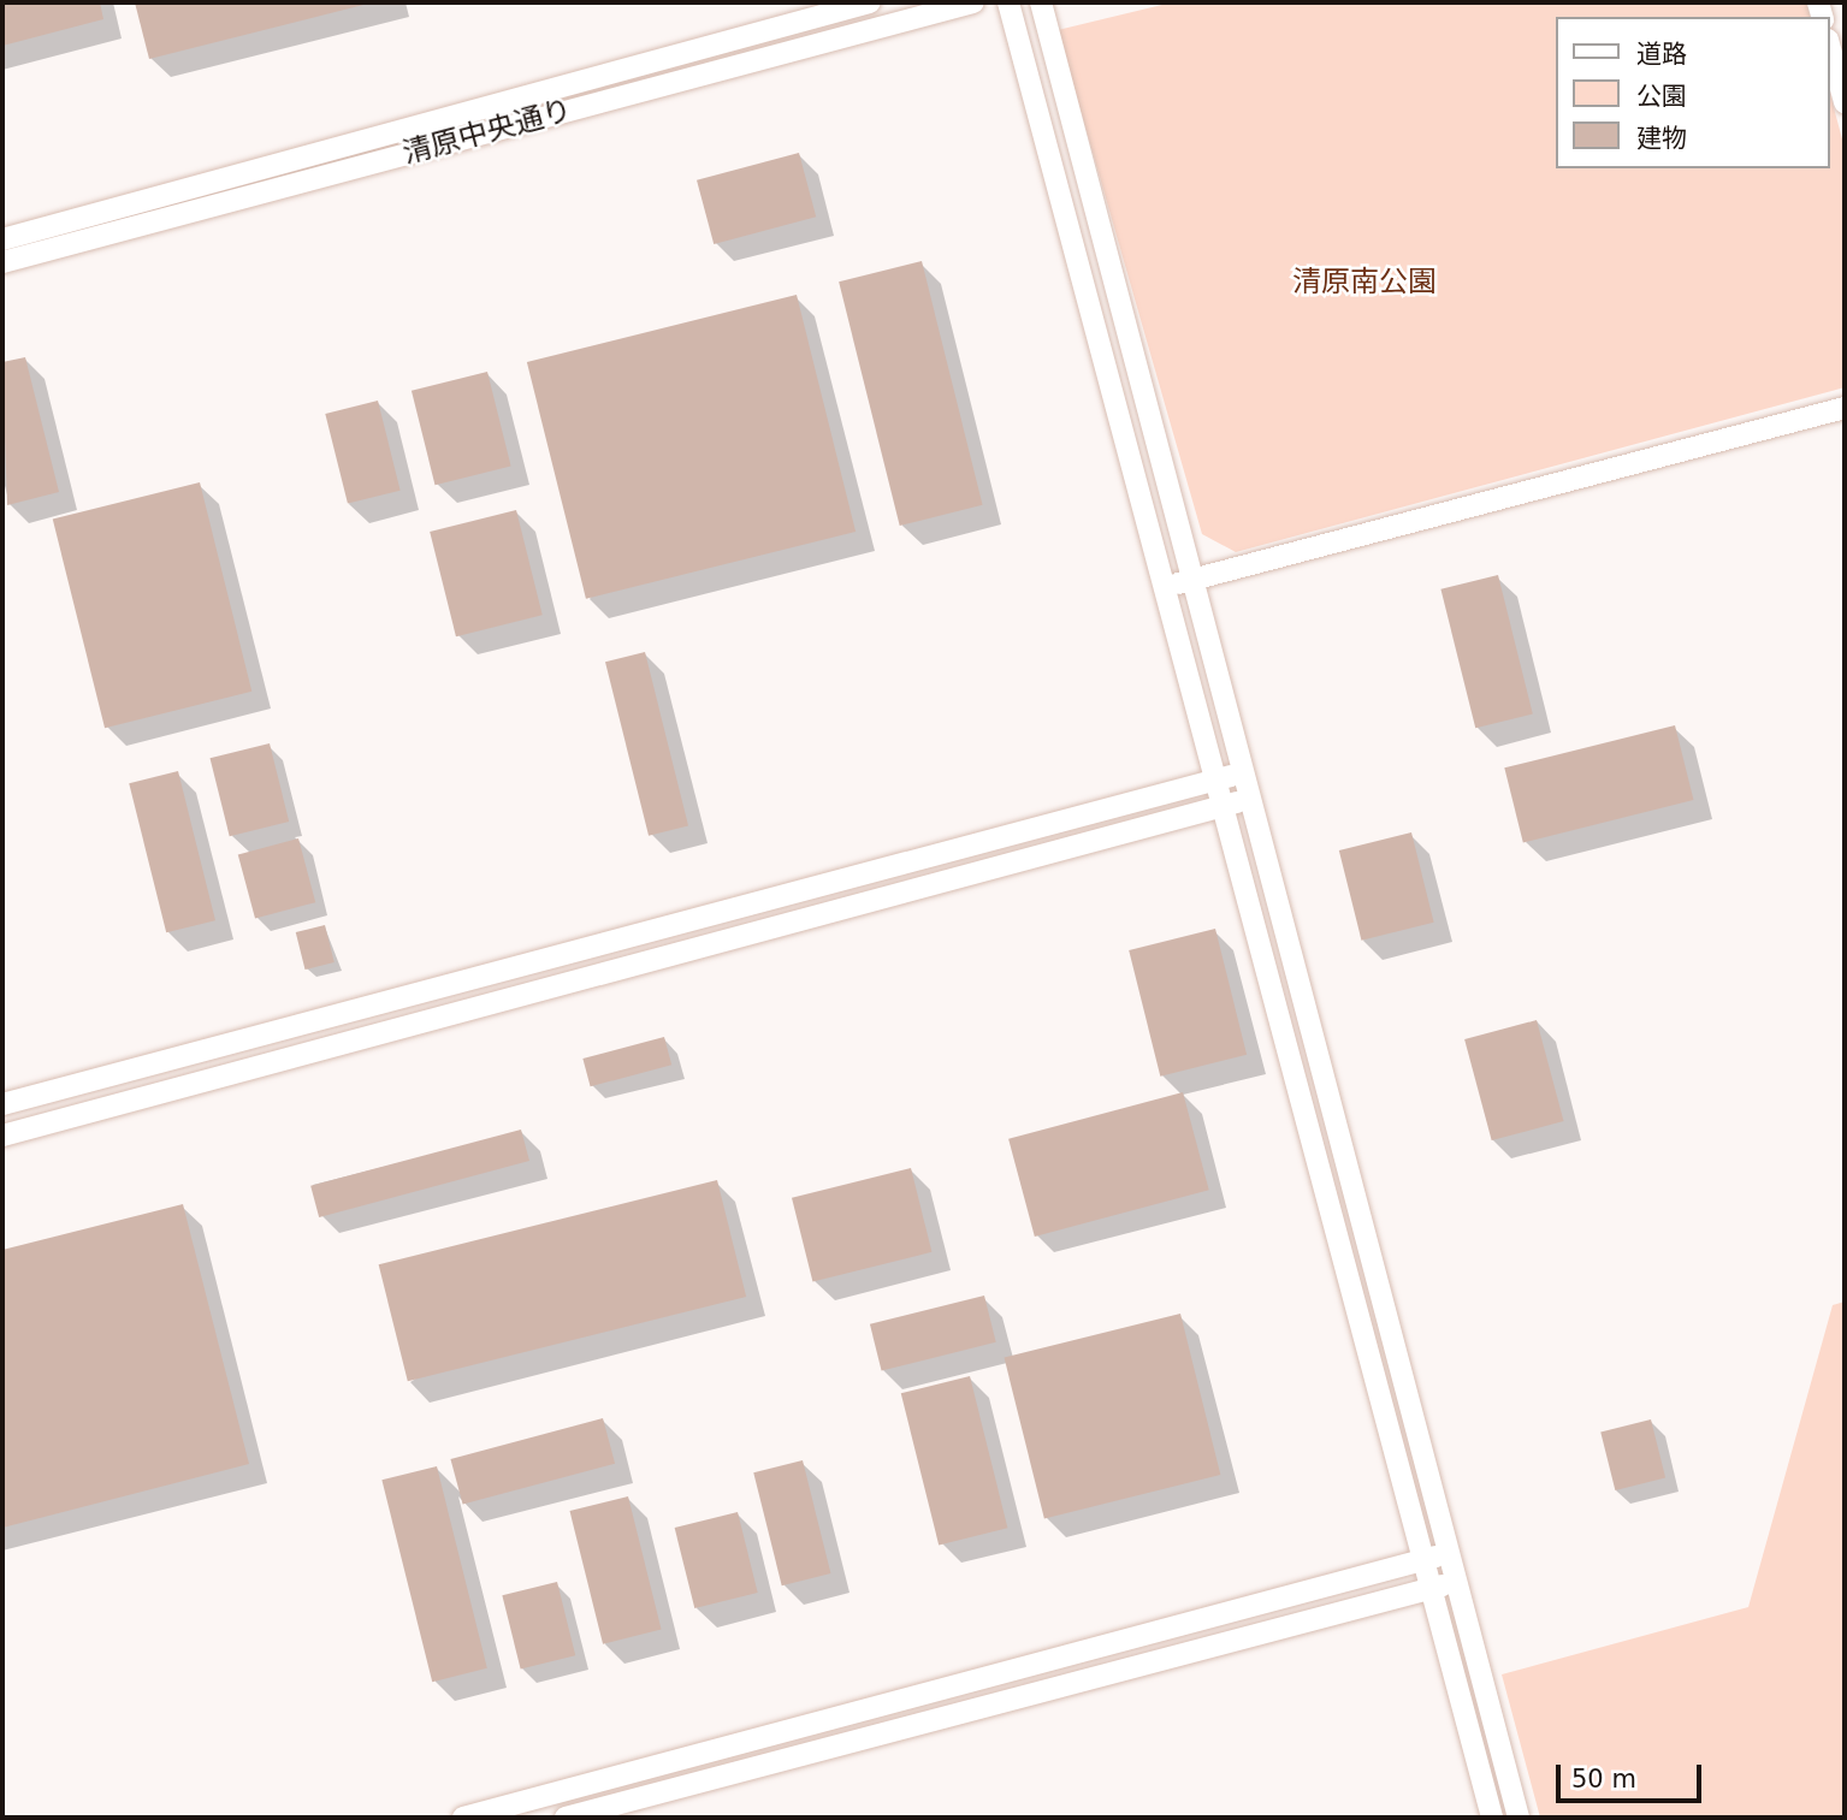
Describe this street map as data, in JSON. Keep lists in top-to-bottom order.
{
  "streets": {
    "street": ["清原中央通り"]
  },
  "parks": ["清原南公園"],
  "legend": ["道路", "公園", "建物"],
  "scale_bar": "50 m"
}
